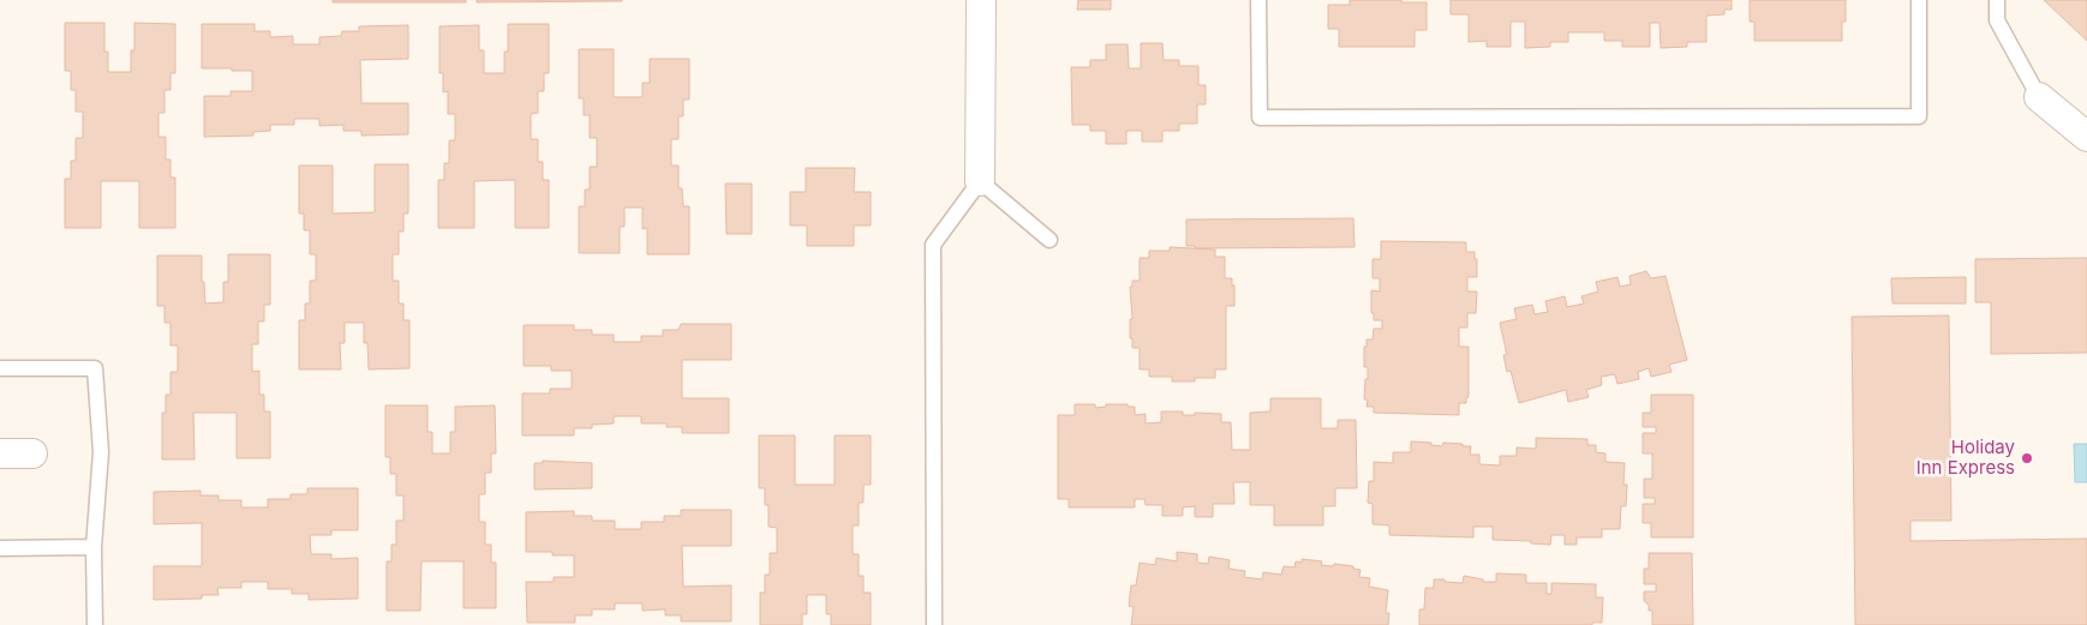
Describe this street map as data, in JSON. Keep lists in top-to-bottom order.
{
  "places": ["Holiday Inn Express"]
}
